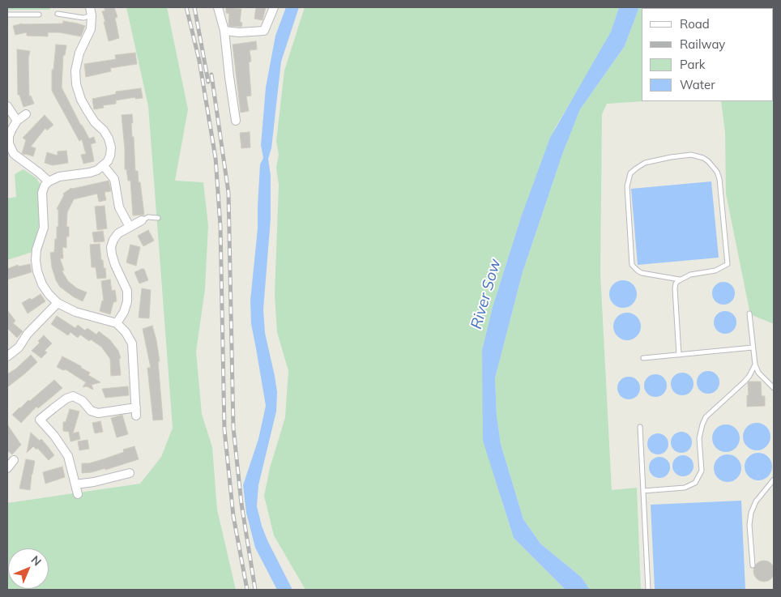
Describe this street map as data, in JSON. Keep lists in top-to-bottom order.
{
  "water": ["River Sow"],
  "legend": [
    "Road",
    "Railway",
    "Park",
    "Water"
  ],
  "north": "top right"
}
